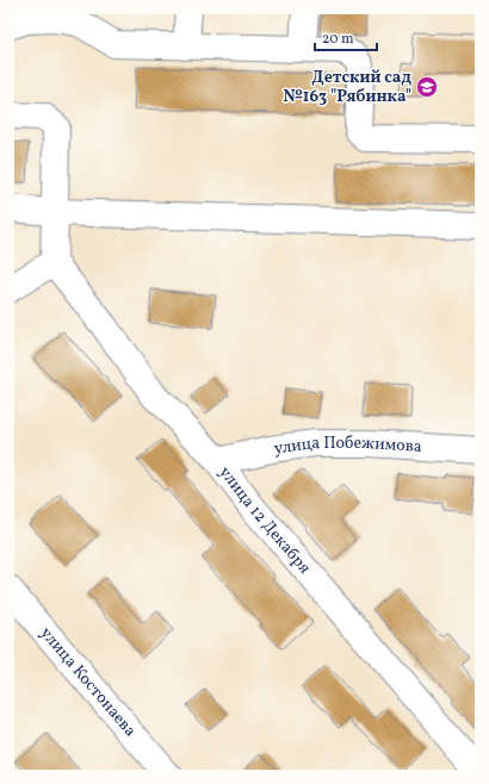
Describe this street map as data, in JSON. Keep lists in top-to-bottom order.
{
  "streets": {
    "street": ["улица Побежимова", "улица 12 Декабря", "улица Костонаева"]
  },
  "crossings": [
    ["улица Побежимова", "улица 12 Декабря"]
  ],
  "places": {
    "school or university": ["Детский сад №163 \"Рябинка\""]
  },
  "scale_bar": "20 m"
}
